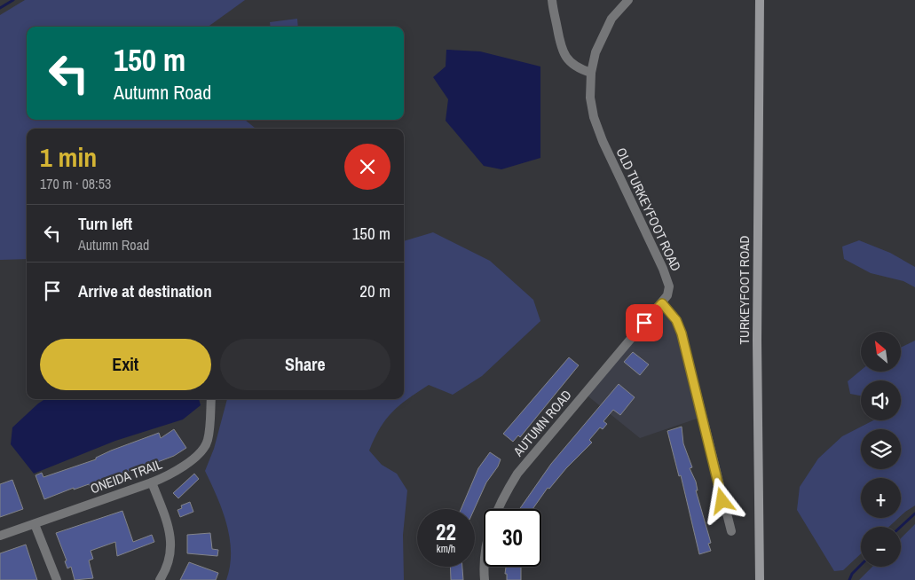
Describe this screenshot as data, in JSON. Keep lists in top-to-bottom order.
{
  "streets": {
    "main road": ["TURKEYFOOT ROAD"],
    "street": ["OLD TURKEYFOOT ROAD", "AUTUMN ROAD", "ONEIDA TRAIL"]
  },
  "crossings": [
    ["OLD TURKEYFOOT ROAD", "AUTUMN ROAD"]
  ],
  "north": "top left",
  "page": {
    "turn": ["150 m", "Autumn Road"],
    "heading": ["1 min", "170 m · 08:53"],
    "list": [
      {
        "name": "Turn left",
        "note": "Autumn Road",
        "value": "150 m"
      },
      {
        "name": "Arrive at destination",
        "value": "20 m"
      }
    ],
    "buttons": ["Exit", "Share"],
    "map_buttons": ["+", "−"],
    "speed": "22 km/h",
    "limit": "30"
  }
}
